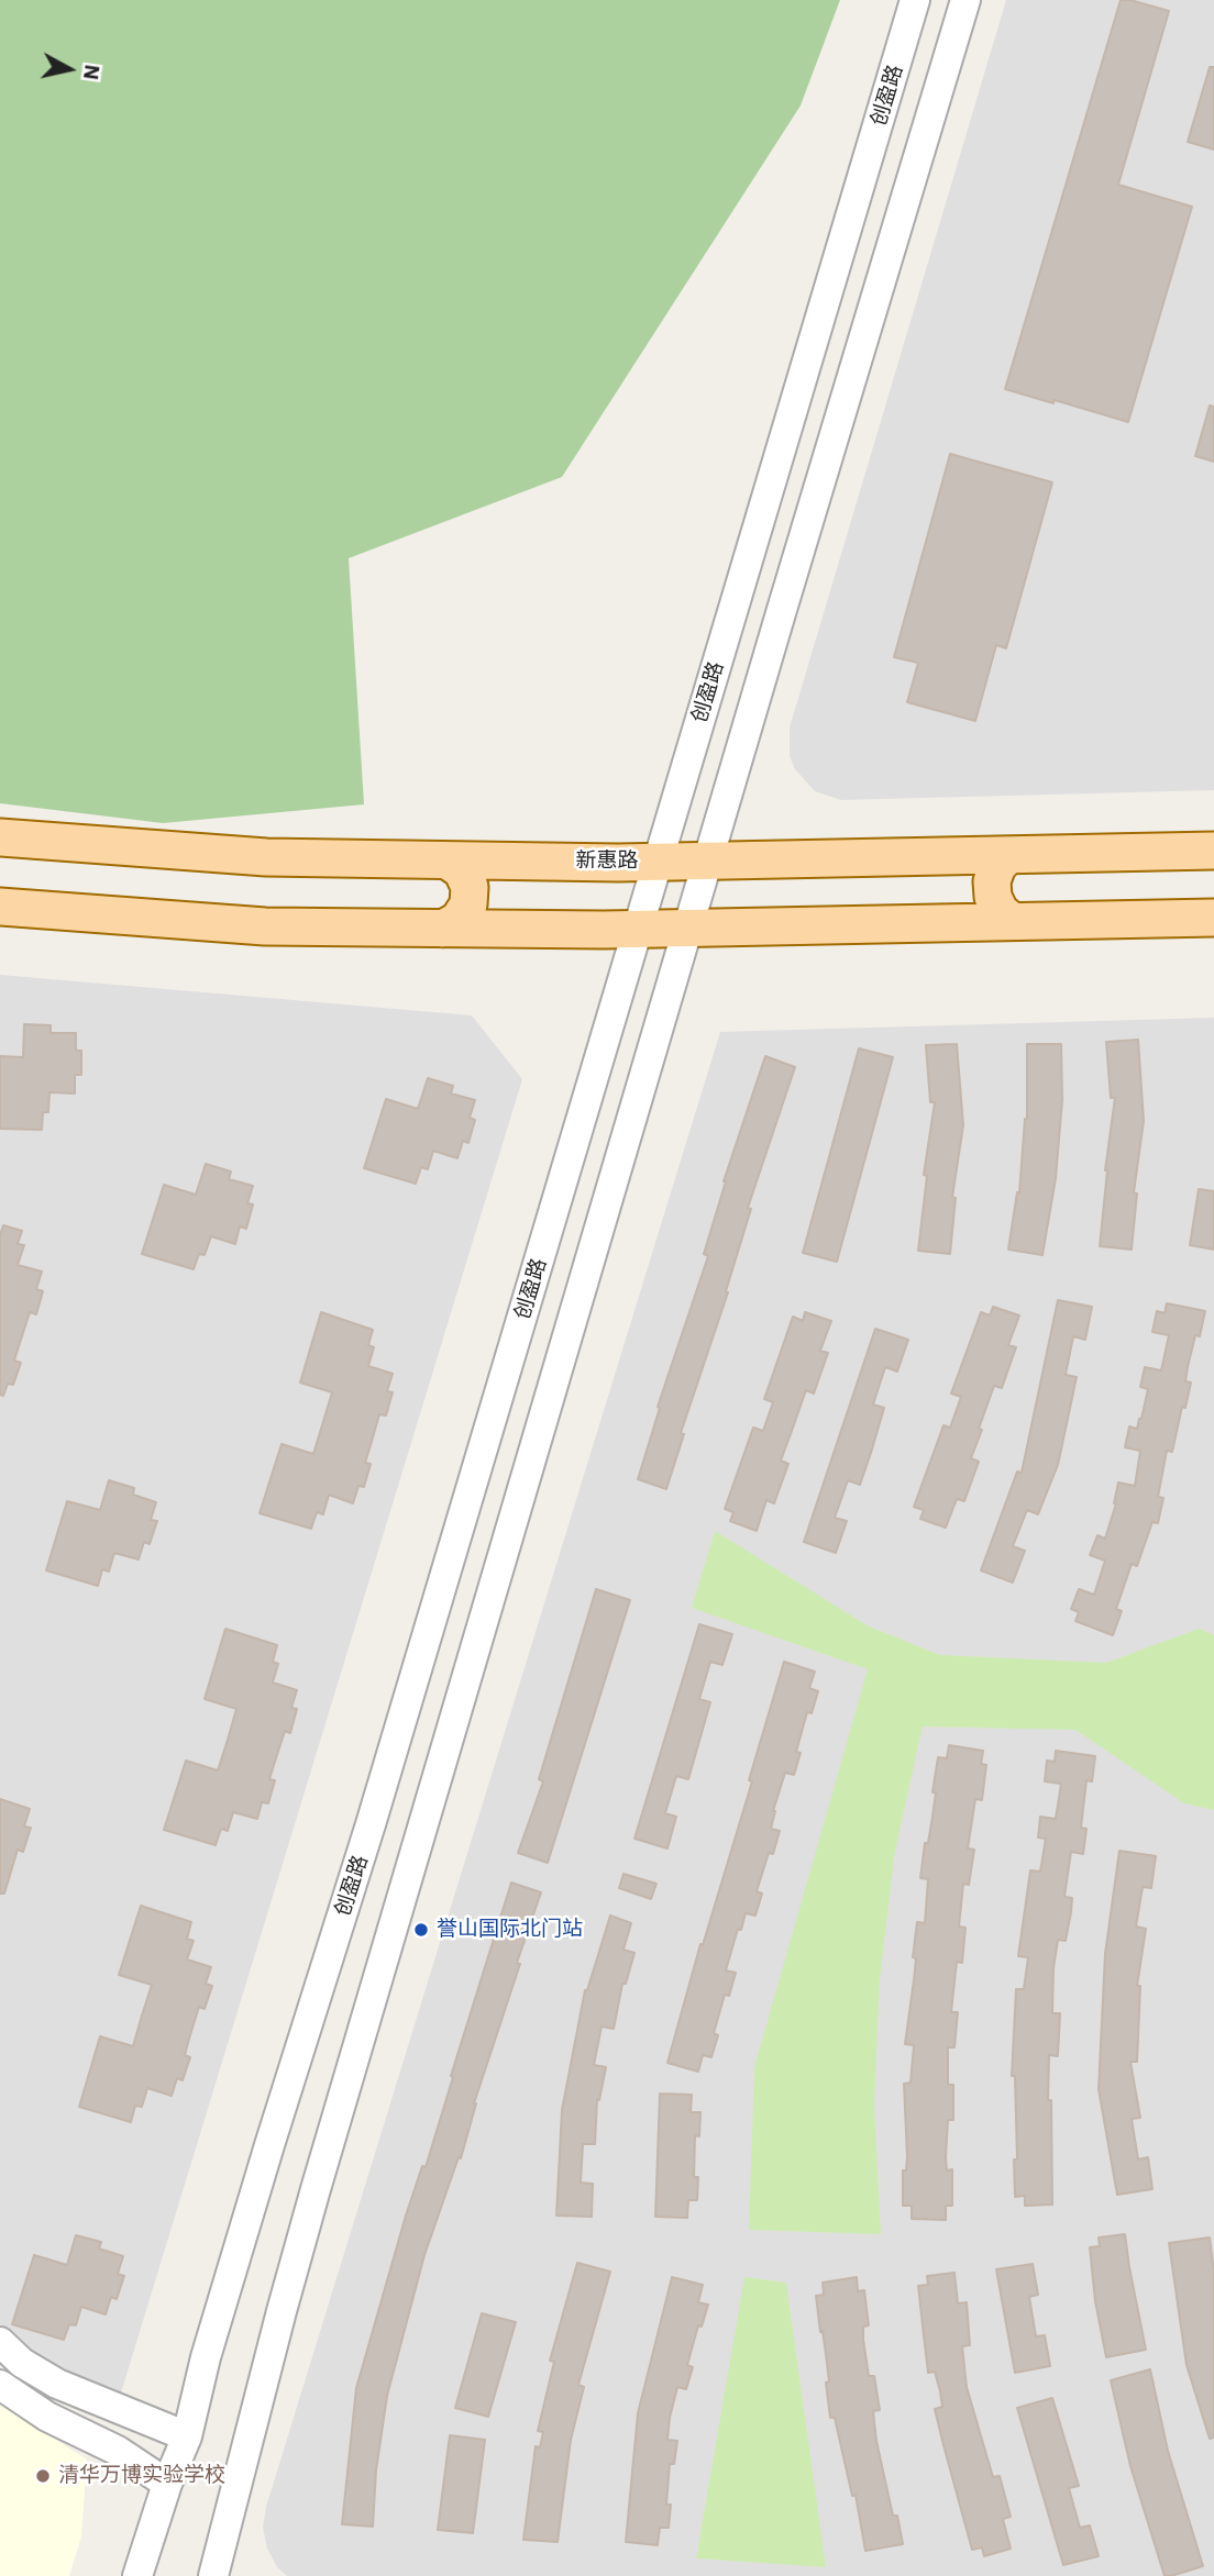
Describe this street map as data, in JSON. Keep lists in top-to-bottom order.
{
  "streets": {
    "main road": ["新惠路"],
    "street": ["创盈路"]
  },
  "crossings": [
    ["创盈路", "新惠路"]
  ],
  "places": ["誉山国际北门站", "清华万博实验学校"],
  "north": "right"
}
